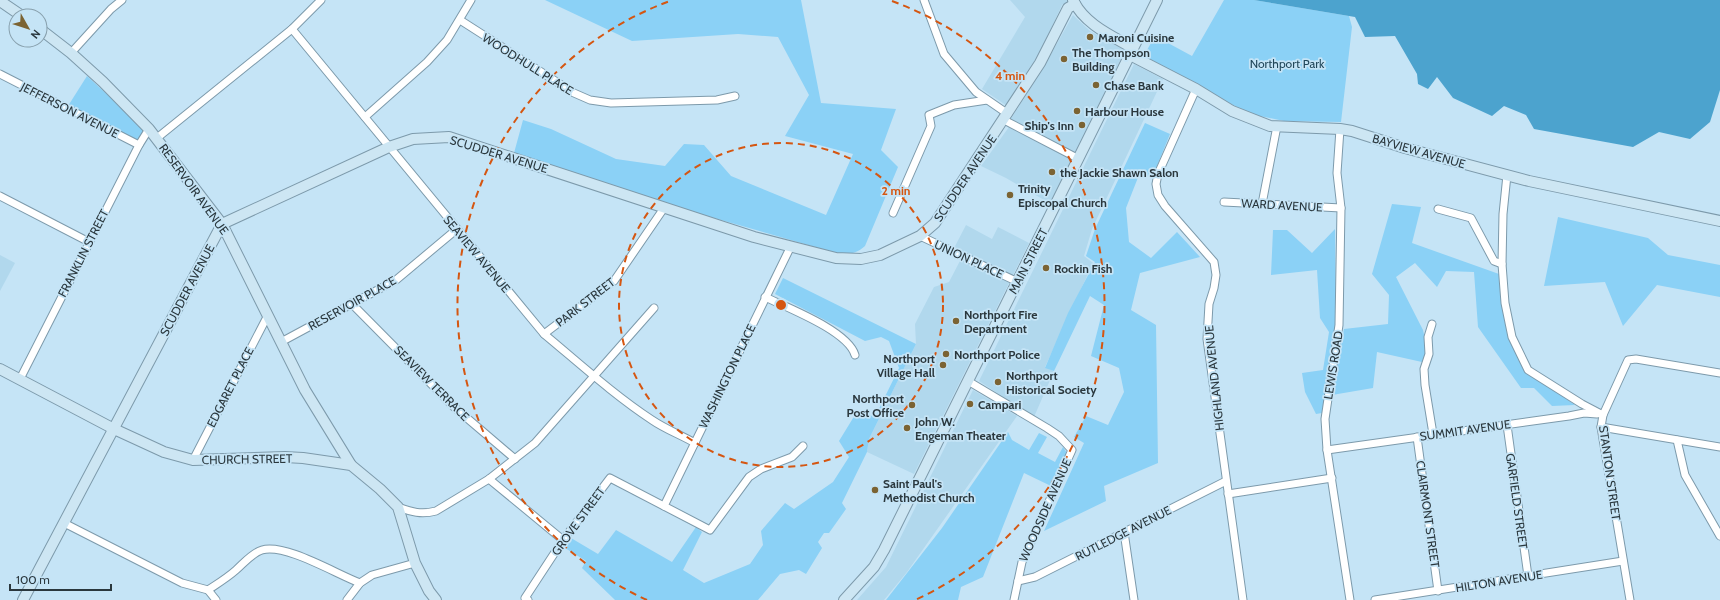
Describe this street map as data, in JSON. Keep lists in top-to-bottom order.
{
  "streets": {
    "main road": [
      "BAYVIEW AVENUE",
      "SCUDDER AVENUE",
      "RESERVOIR AVENUE",
      "MAIN STREET",
      "CHURCH STREET"
    ],
    "street": [
      "WOODHULL PLACE",
      "JEFFERSON AVENUE",
      "WARD AVENUE",
      "FRANKLIN STREET",
      "SEAVIEW AVENUE",
      "UNION PLACE",
      "PARK STREET",
      "RESERVOIR PLACE",
      "LEWIS ROAD",
      "WASHINGTON PLACE",
      "HIGHLAND AVENUE",
      "SEAVIEW TERRACE",
      "EDGARET PLACE",
      "SUMMIT AVENUE",
      "STANTON STREET",
      "GARFIELD STREET",
      "WOODSIDE AVENUE",
      "CLAIRMONT STREET",
      "GROVE STREET",
      "RUTLEDGE AVENUE",
      "HILTON AVENUE"
    ]
  },
  "crossings": [
    ["JEFFERSON AVENUE", "FRANKLIN STREET"],
    ["BAYVIEW AVENUE", "SCUDDER AVENUE"],
    ["BAYVIEW AVENUE", "MAIN STREET"],
    ["BAYVIEW AVENUE", "LEWIS ROAD"],
    ["BAYVIEW AVENUE", "HIGHLAND AVENUE"],
    ["BAYVIEW AVENUE", "STANTON STREET"],
    ["SCUDDER AVENUE", "RESERVOIR AVENUE"],
    ["SCUDDER AVENUE", "SEAVIEW AVENUE"],
    ["SCUDDER AVENUE", "UNION PLACE"],
    ["SCUDDER AVENUE", "PARK STREET"],
    ["SCUDDER AVENUE", "WASHINGTON PLACE"],
    ["SCUDDER AVENUE", "CHURCH STREET"],
    ["RESERVOIR AVENUE", "FRANKLIN STREET"],
    ["RESERVOIR AVENUE", "RESERVOIR PLACE"],
    ["RESERVOIR AVENUE", "EDGARET PLACE"],
    ["RESERVOIR AVENUE", "CHURCH STREET"],
    ["WARD AVENUE", "LEWIS ROAD"],
    ["FRANKLIN STREET", "CHURCH STREET"],
    ["SEAVIEW AVENUE", "PARK STREET"],
    ["SEAVIEW AVENUE", "RESERVOIR PLACE"],
    ["SEAVIEW AVENUE", "WASHINGTON PLACE"],
    ["UNION PLACE", "MAIN STREET"],
    ["MAIN STREET", "WOODSIDE AVENUE"],
    ["RESERVOIR PLACE", "SEAVIEW TERRACE"],
    ["LEWIS ROAD", "SUMMIT AVENUE"],
    ["WASHINGTON PLACE", "GROVE STREET"],
    ["HIGHLAND AVENUE", "RUTLEDGE AVENUE"],
    ["EDGARET PLACE", "CHURCH STREET"],
    ["SUMMIT AVENUE", "STANTON STREET"],
    ["SUMMIT AVENUE", "GARFIELD STREET"],
    ["SUMMIT AVENUE", "CLAIRMONT STREET"],
    ["STANTON STREET", "HILTON AVENUE"],
    ["GARFIELD STREET", "HILTON AVENUE"],
    ["WOODSIDE AVENUE", "RUTLEDGE AVENUE"],
    ["CLAIRMONT STREET", "HILTON AVENUE"]
  ],
  "parks": ["Northport Park"],
  "places": [
    "Maroni Cuisine",
    "The Thompson Building",
    "Chase Bank",
    "Harbour House",
    "Ship's Inn",
    "the Jackie Shawn Salon",
    "Trinity Episcopal Church",
    "Rockin Fish",
    "Northport Fire Department",
    "Northport Police",
    "Northport Village Hall",
    "Northport Historical Society",
    "Campari",
    "Northport Post Office",
    "John W. Engeman Theater",
    "Saint Paul's Methodist Church"
  ],
  "scale_bar": "100 m",
  "north": "bottom right",
  "rings": ["4 min", "2 min"]
}
